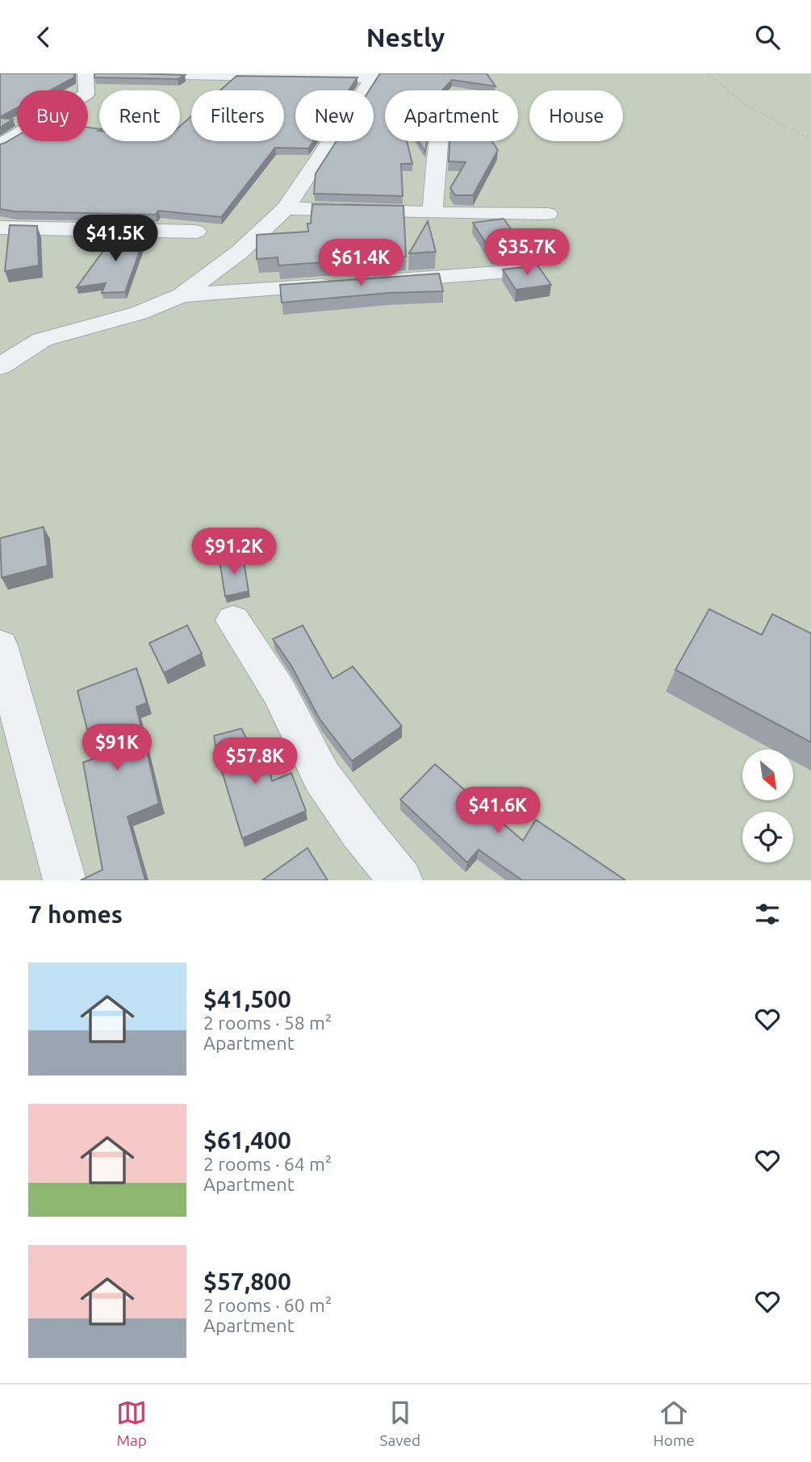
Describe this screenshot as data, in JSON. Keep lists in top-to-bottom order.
{
  "north": "bottom right",
  "page": {
    "header": "Nestly",
    "chip": [
      "Buy",
      "Rent",
      "Filters",
      "New",
      "Apartment",
      "House"
    ],
    "price": [
      "$41.5K",
      "$35.7K",
      "$61.4K",
      "$91.2K",
      "$91K",
      "$57.8K",
      "$41.6K"
    ],
    "heading": "7 homes",
    "list": [
      {
        "name": "$41,500",
        "note": "2 rooms · 58 m² · Apartment"
      },
      {
        "name": "$61,400",
        "note": "2 rooms · 64 m² · Apartment"
      },
      {
        "name": "$57,800",
        "note": "2 rooms · 60 m² · Apartment"
      }
    ],
    "tabs": ["Map", "Saved", "Home"]
  }
}
